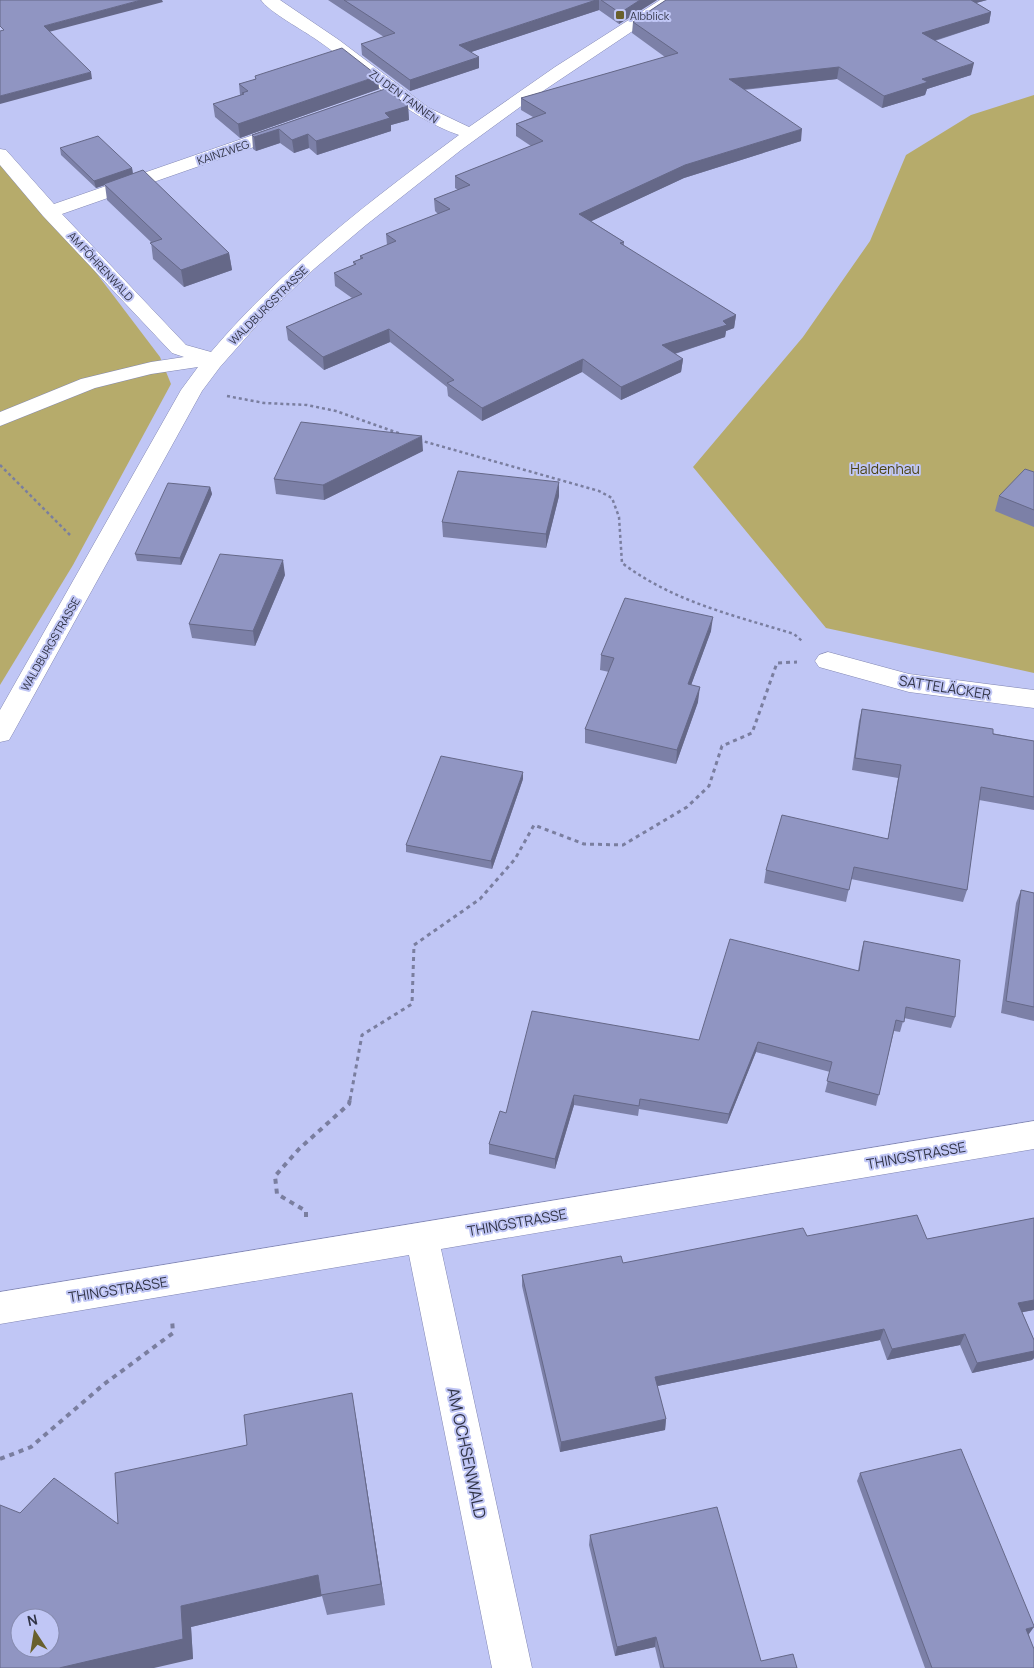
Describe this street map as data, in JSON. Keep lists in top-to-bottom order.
{
  "streets": {
    "street": [
      "ZU DEN TANNEN",
      "KAINZWEG",
      "AM FÖHRENWALD",
      "WALDBURGSTRASSE",
      "SATTELÄCKER",
      "THINGSTRASSE",
      "AM OCHSENWALD"
    ]
  },
  "crossings": [
    ["ZU DEN TANNEN", "WALDBURGSTRASSE"],
    ["KAINZWEG", "AM FÖHRENWALD"],
    ["AM FÖHRENWALD", "WALDBURGSTRASSE"],
    ["THINGSTRASSE", "AM OCHSENWALD"]
  ],
  "parks": ["Haldenhau"],
  "places": {
    "transit": ["Albblick"]
  },
  "north": "top"
}
